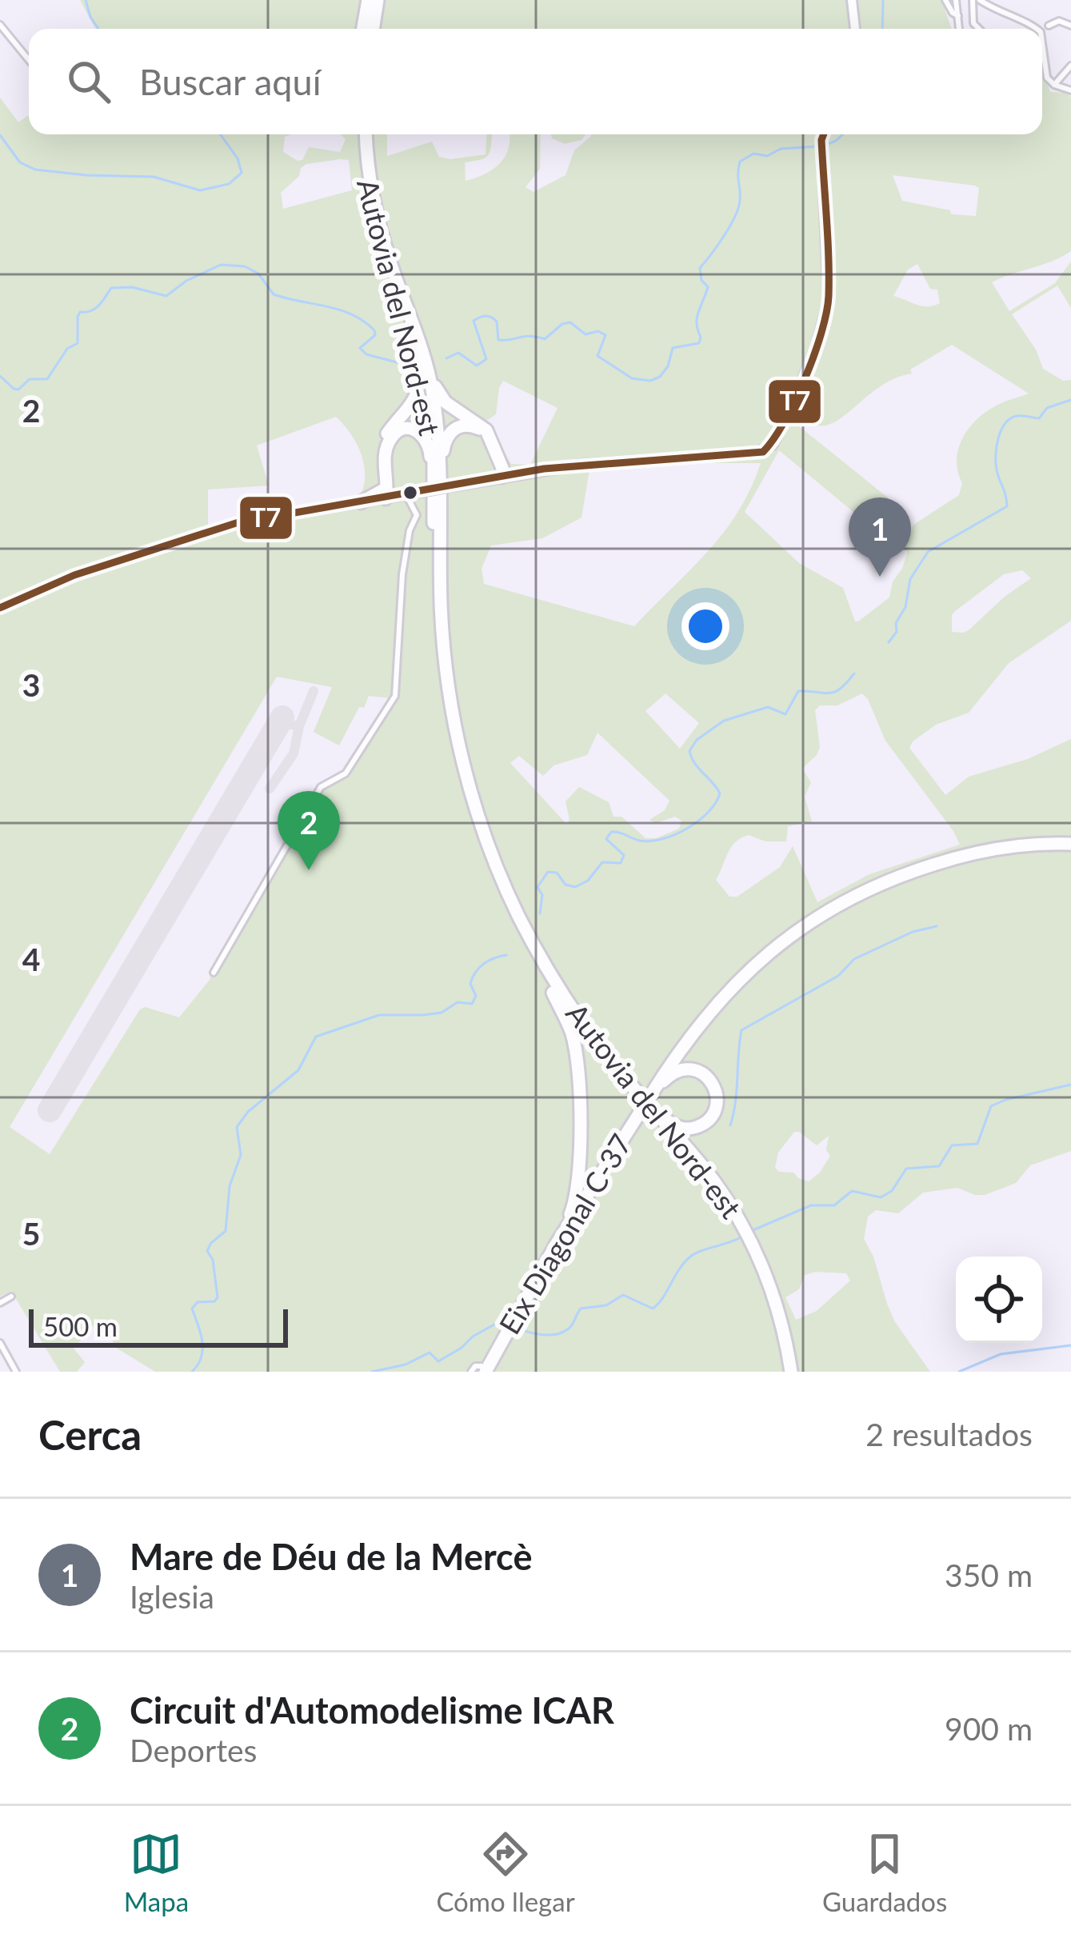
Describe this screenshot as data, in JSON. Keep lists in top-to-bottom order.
{
  "streets": {
    "highway": ["Autovia del Nord-est", "Eix Diagonal C-37"]
  },
  "lines": ["transit line T7"],
  "scale_bar": "500 m",
  "page": {
    "search": "Buscar aquí",
    "pins": ["1", "2"],
    "scale": "500 m",
    "heading": ["Cerca", "2 resultados"],
    "list": [
      {
        "mark": "1",
        "name": "Mare de Déu de la Mercè",
        "note": "Iglesia",
        "value": "350 m"
      },
      {
        "mark": "2",
        "name": "Circuit d'Automodelisme ICAR",
        "note": "Deportes",
        "value": "900 m"
      }
    ],
    "nav": ["Mapa", "Cómo llegar", "Guardados"]
  },
  "grid": {
    "rows": [
      "2",
      "3",
      "4",
      "5"
    ]
  }
}
